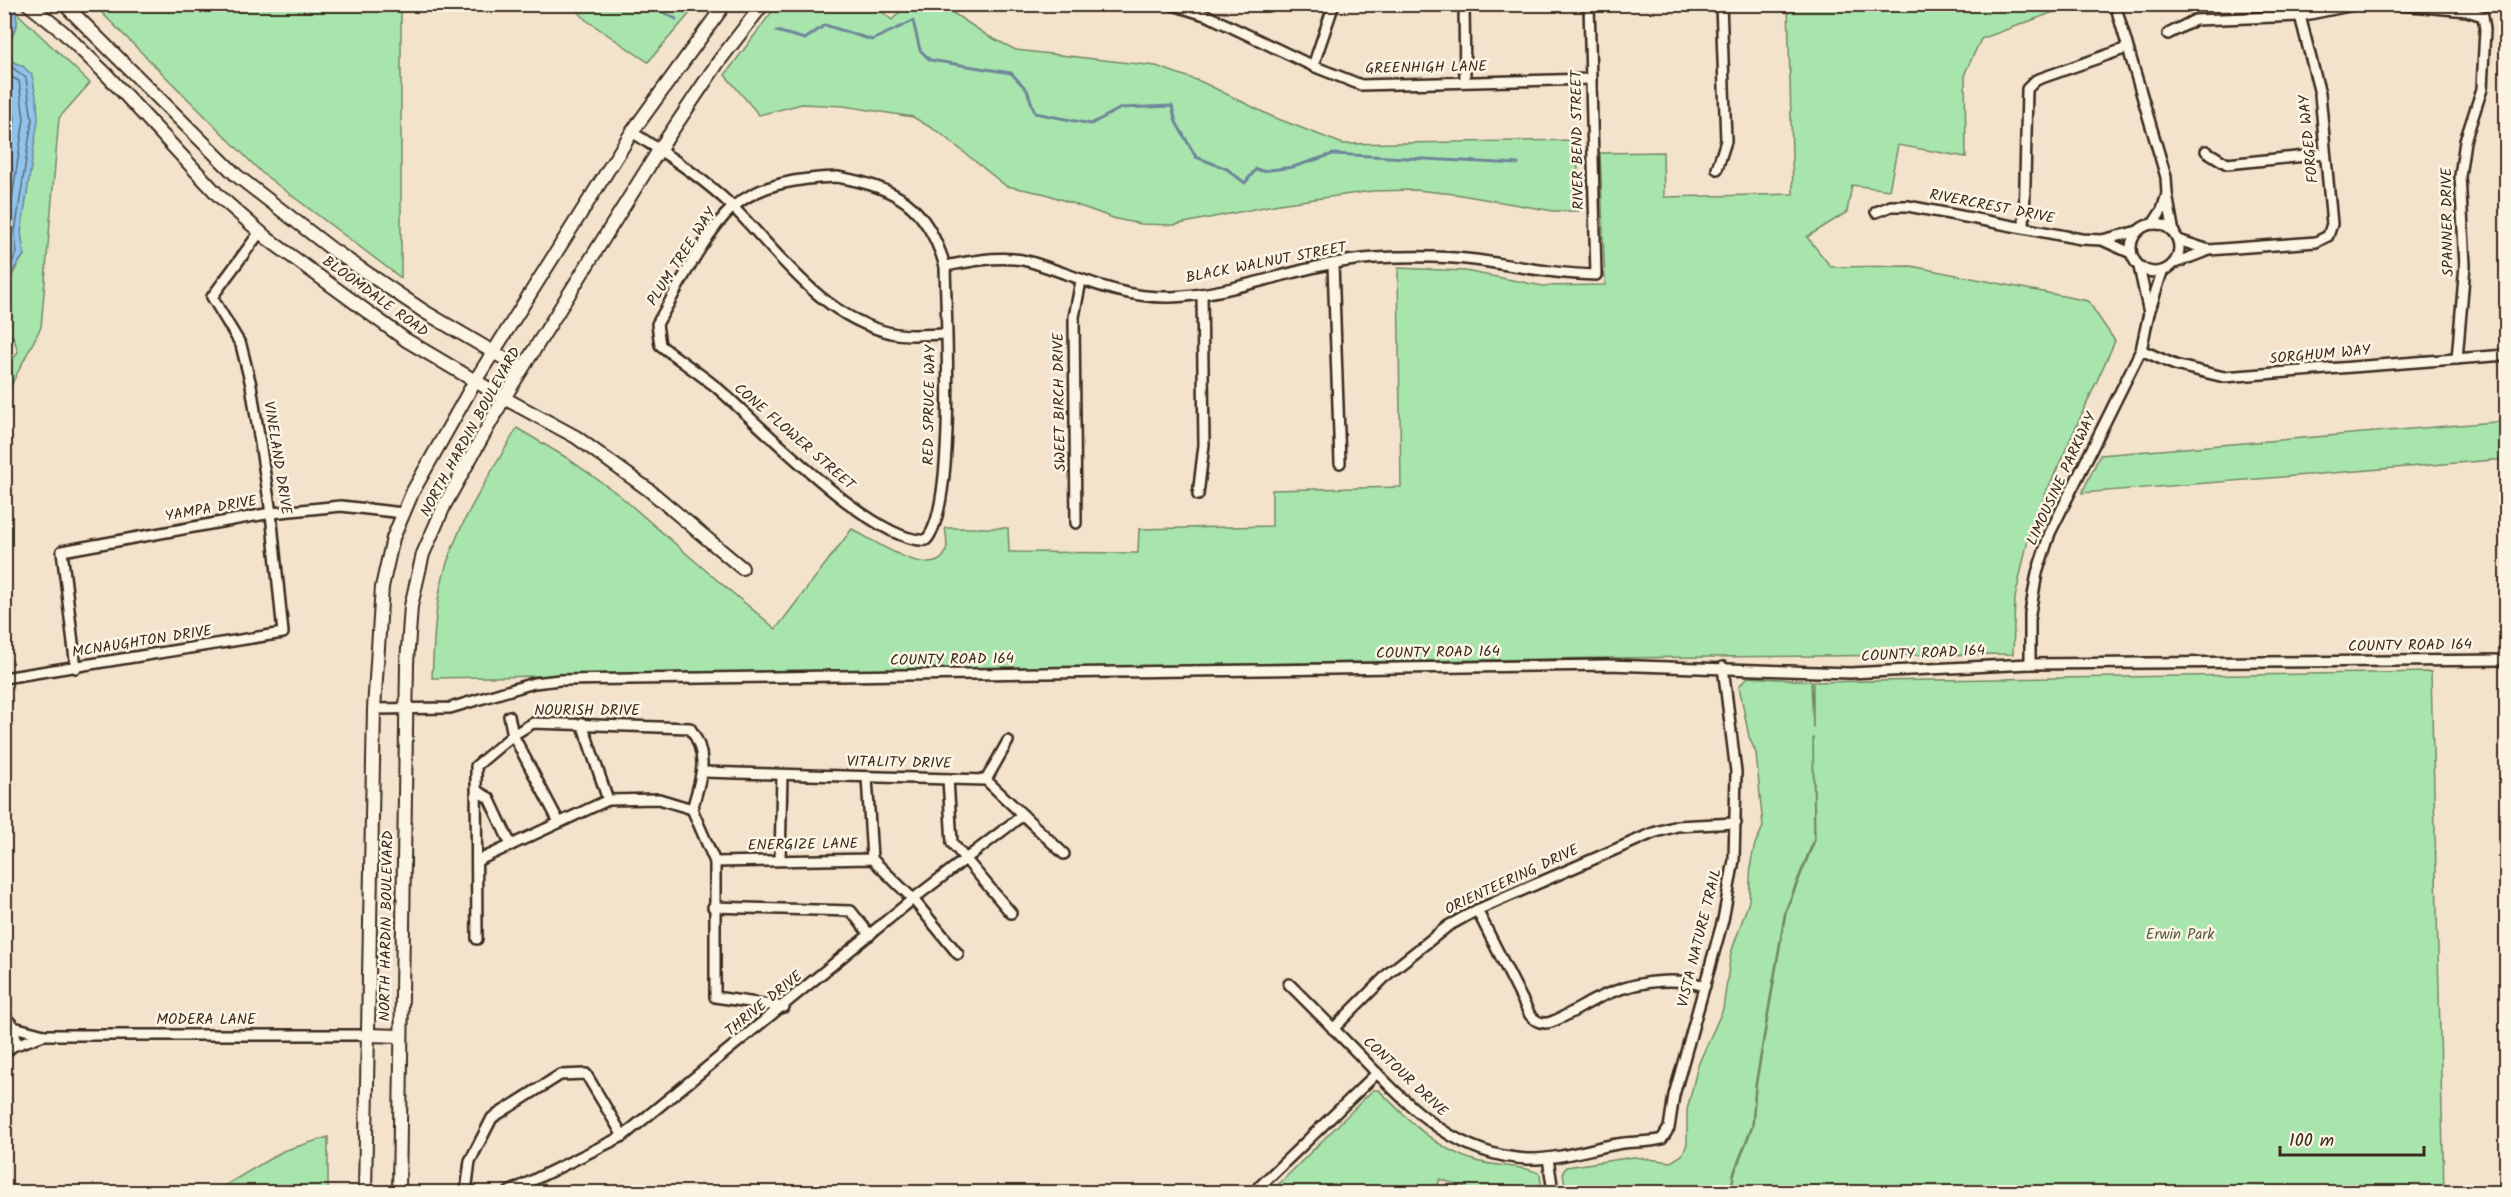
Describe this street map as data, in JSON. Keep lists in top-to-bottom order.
{
  "streets": {
    "street": [
      "GREENHIGH LANE",
      "FORGED WAY",
      "RIVER BEND STREET",
      "RIVERCREST DRIVE",
      "SPANNER DRIVE",
      "PLUM TREE WAY",
      "BLACK WALNUT STREET",
      "BLOOMDALE ROAD",
      "SORGHUM WAY",
      "SWEET BIRCH DRIVE",
      "RED SPRUCE WAY",
      "NORTH HARDIN BOULEVARD",
      "CONE FLOWER STREET",
      "VINELAND DRIVE",
      "LIMOUSINE PARKWAY",
      "YAMPA DRIVE",
      "MCNAUGHTON DRIVE",
      "COUNTY ROAD 164",
      "NOURISH DRIVE",
      "VITALITY DRIVE",
      "ENERGIZE LANE",
      "ORIENTEERING DRIVE",
      "VISTA NATURE TRAIL",
      "THRIVE DRIVE",
      "MODERA LANE",
      "CONTOUR DRIVE"
    ]
  },
  "crossings": [
    ["GREENHIGH LANE", "RIVER BEND STREET"],
    ["RIVER BEND STREET", "BLACK WALNUT STREET"],
    ["RIVERCREST DRIVE", "LIMOUSINE PARKWAY"],
    ["SPANNER DRIVE", "SORGHUM WAY"],
    ["PLUM TREE WAY", "BLACK WALNUT STREET"],
    ["PLUM TREE WAY", "RED SPRUCE WAY"],
    ["PLUM TREE WAY", "CONE FLOWER STREET"],
    ["BLACK WALNUT STREET", "SWEET BIRCH DRIVE"],
    ["BLACK WALNUT STREET", "RED SPRUCE WAY"],
    ["BLOOMDALE ROAD", "NORTH HARDIN BOULEVARD"],
    ["BLOOMDALE ROAD", "VINELAND DRIVE"],
    ["SORGHUM WAY", "LIMOUSINE PARKWAY"],
    ["RED SPRUCE WAY", "CONE FLOWER STREET"],
    ["NORTH HARDIN BOULEVARD", "YAMPA DRIVE"],
    ["NORTH HARDIN BOULEVARD", "COUNTY ROAD 164"],
    ["NORTH HARDIN BOULEVARD", "MODERA LANE"],
    ["VINELAND DRIVE", "YAMPA DRIVE"],
    ["VINELAND DRIVE", "MCNAUGHTON DRIVE"],
    ["LIMOUSINE PARKWAY", "COUNTY ROAD 164"],
    ["YAMPA DRIVE", "MCNAUGHTON DRIVE"],
    ["COUNTY ROAD 164", "VISTA NATURE TRAIL"],
    ["NOURISH DRIVE", "VITALITY DRIVE"],
    ["ENERGIZE LANE", "THRIVE DRIVE"],
    ["ORIENTEERING DRIVE", "VISTA NATURE TRAIL"],
    ["ORIENTEERING DRIVE", "CONTOUR DRIVE"],
    ["VISTA NATURE TRAIL", "CONTOUR DRIVE"]
  ],
  "parks": ["Erwin Park"],
  "scale_bar": "100 m"
}
